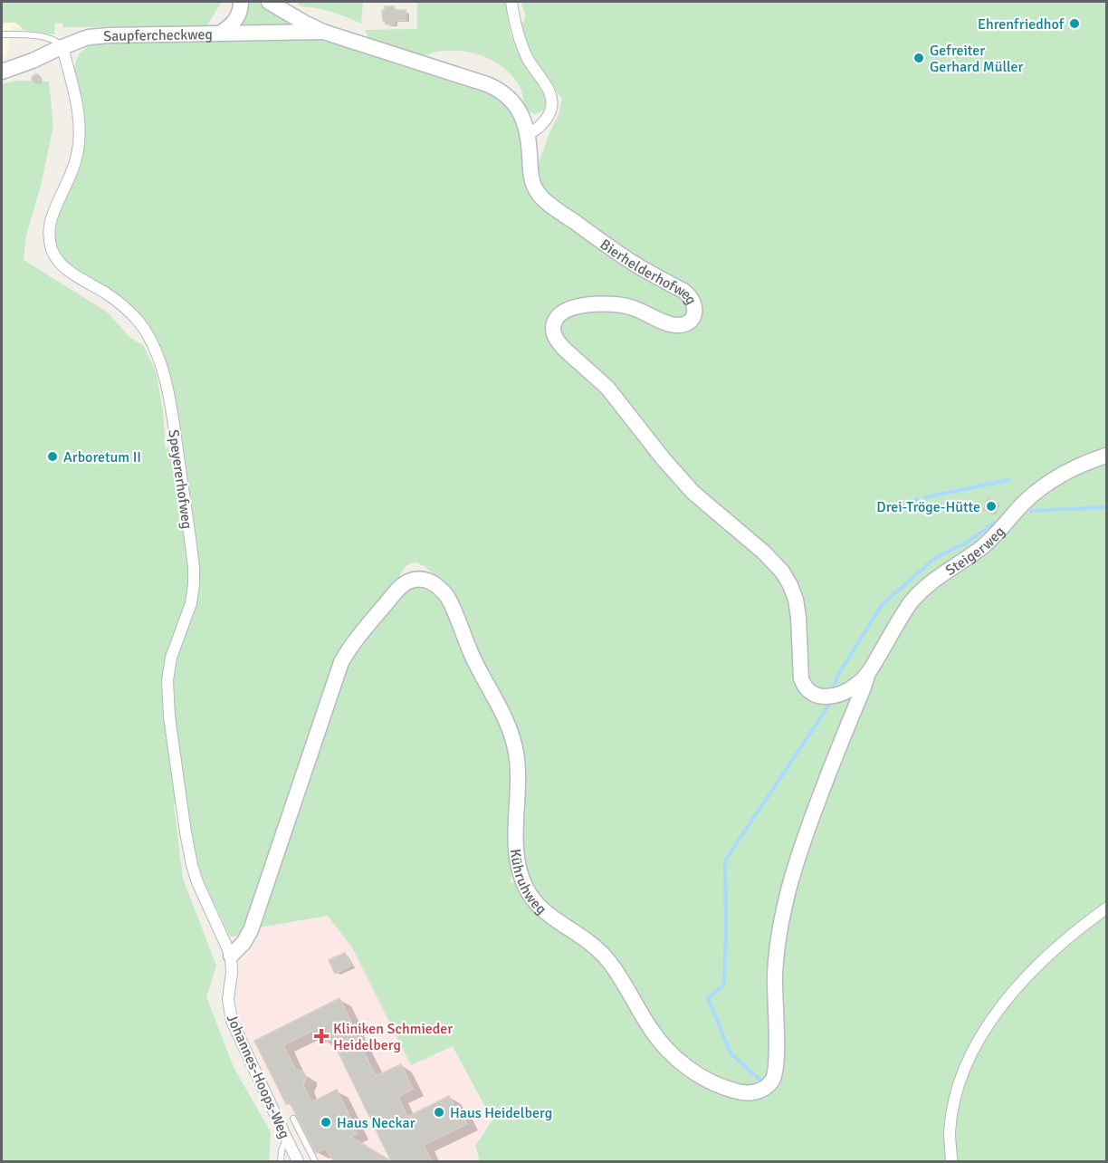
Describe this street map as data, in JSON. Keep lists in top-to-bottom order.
{
  "streets": {
    "street": [
      "Saupfercheckweg",
      "Bierhelderhofweg",
      "Speyererhofweg",
      "Steigerweg",
      "Kühruhweg",
      "Johannes-Hoops-Weg"
    ]
  },
  "crossings": [
    ["Saupfercheckweg", "Bierhelderhofweg"],
    ["Saupfercheckweg", "Speyererhofweg"],
    ["Bierhelderhofweg", "Steigerweg"],
    ["Bierhelderhofweg", "Kühruhweg"],
    ["Speyererhofweg", "Kühruhweg"],
    ["Speyererhofweg", "Johannes-Hoops-Weg"],
    ["Steigerweg", "Kühruhweg"],
    ["Kühruhweg", "Johannes-Hoops-Weg"]
  ],
  "places": {
    "other": [
      "Ehrenfriedhof",
      "Gefreiter Gerhard Müller",
      "Arboretum II",
      "Drei-Tröge-Hütte",
      "Haus Heidelberg",
      "Haus Neckar"
    ],
    "health": ["Kliniken Schmieder Heidelberg"]
  }
}
